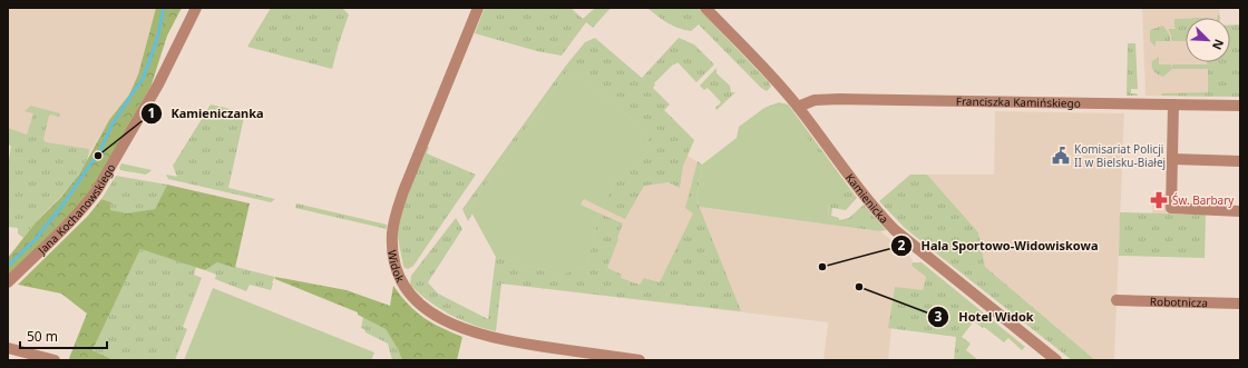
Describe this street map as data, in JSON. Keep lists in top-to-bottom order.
{
  "streets": {
    "street": [
      "Franciszka Kamińskiego",
      "Kamienicka",
      "Jana Kochanowskiego",
      "Widok",
      "Robotnicza"
    ]
  },
  "crossings": [
    ["Franciszka Kamińskiego", "Kamienicka"]
  ],
  "places": {
    "other": ["Kamieniczanka", "Hala Sportowo-Widowiskowa", "Hotel Widok"],
    "public building": ["Komisariat Policji II w Bielsku-Białej"],
    "pharmacy": ["Św. Barbary"]
  },
  "scale_bar": "50 m",
  "north": "bottom right"
}
